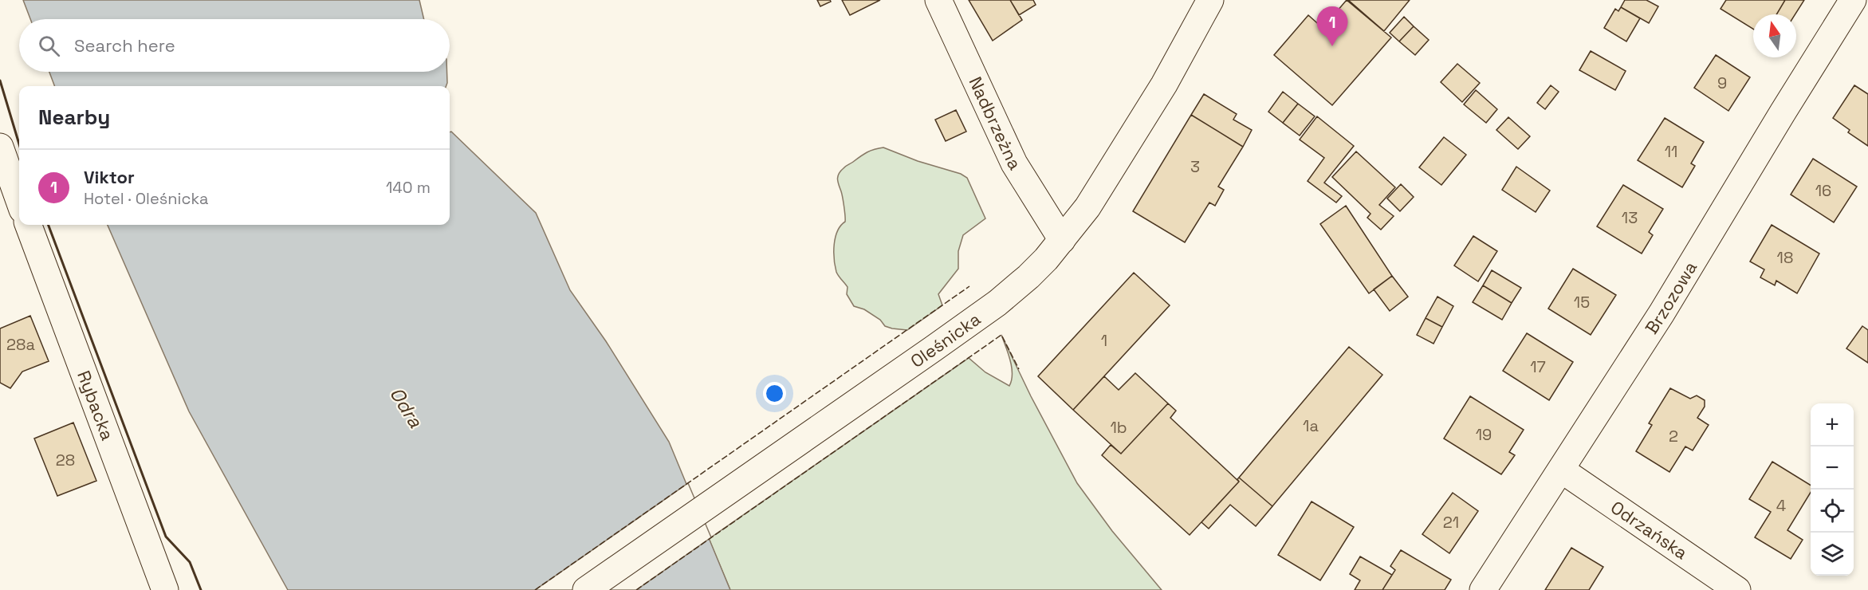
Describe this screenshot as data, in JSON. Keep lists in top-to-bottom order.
{
  "streets": {
    "street": [
      "Nadbrzeżna",
      "Brzozowa",
      "Oleśnicka",
      "Rybacka",
      "Odrzańska"
    ]
  },
  "crossings": [
    ["Nadbrzeżna", "Oleśnicka"],
    ["Brzozowa", "Odrzańska"]
  ],
  "water": ["Odra"],
  "house_numbers": [
    "9",
    "11",
    "3",
    "16",
    "13",
    "18",
    "15",
    "1",
    "28a",
    "17",
    "1a",
    "1b",
    "19",
    "2",
    "28",
    "4",
    "21"
  ],
  "north": "top",
  "page": {
    "pins": "1",
    "search": "Search here",
    "heading": "Nearby",
    "list": [
      {
        "mark": "1",
        "name": "Viktor",
        "note": "Hotel · Oleśnicka",
        "value": "140 m"
      }
    ],
    "map_buttons": ["+", "−"]
  }
}
